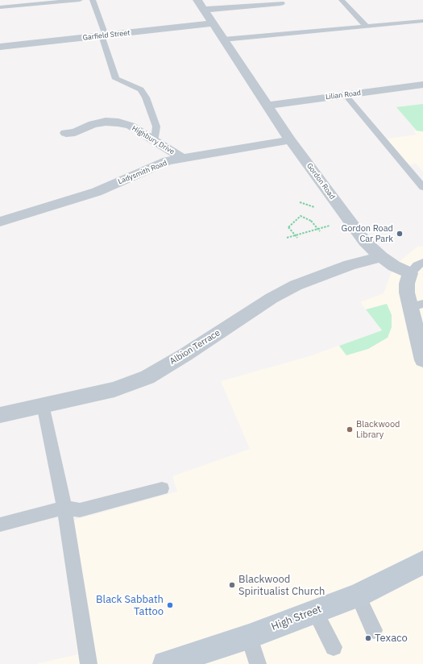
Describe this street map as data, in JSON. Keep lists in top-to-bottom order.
{
  "streets": {
    "main road": ["High Street"],
    "street": [
      "Garfield Street",
      "Lilian Road",
      "Highbury Drive",
      "Ladysmith Road",
      "Gordon Road",
      "Albion Terrace"
    ]
  },
  "crossings": [
    ["Garfield Street", "Gordon Road"],
    ["Lilian Road", "Gordon Road"],
    ["Highbury Drive", "Ladysmith Road"],
    ["Ladysmith Road", "Gordon Road"],
    ["Gordon Road", "Albion Terrace"]
  ],
  "places": [
    "Gordon Road Car Park",
    "Blackwood Library",
    "Blackwood Spiritualist Church",
    "Black Sabbath Tattoo",
    "Texaco"
  ]
}
